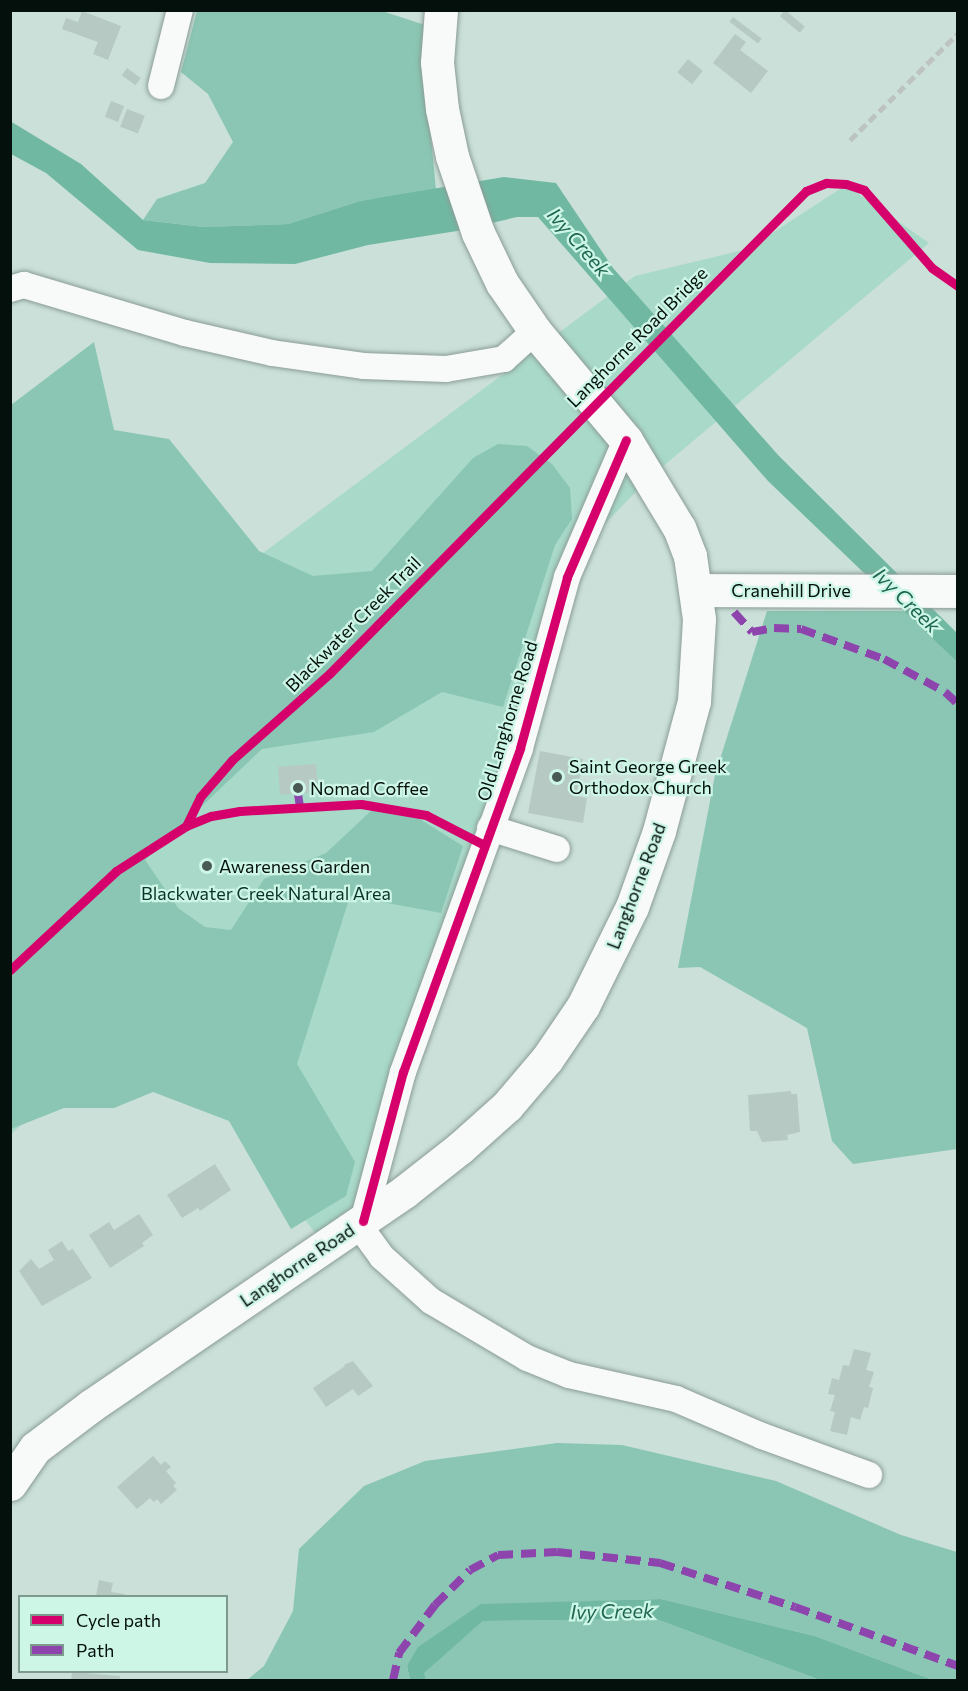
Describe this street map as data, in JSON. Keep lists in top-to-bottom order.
{
  "streets": {
    "main road": ["Cranehill Drive", "Langhorne Road"],
    "street": ["Old Langhorne Road"],
    "cycle path": ["Langhorne Road Bridge"]
  },
  "crossings": [
    ["Cranehill Drive", "Langhorne Road"],
    ["Old Langhorne Road", "Langhorne Road"]
  ],
  "water": ["Ivy Creek"],
  "parks": ["Blackwater Creek Natural Area"],
  "places": ["Saint George Greek Orthodox Church", "Nomad Coffee", "Awareness Garden"],
  "legend": ["Cycle path", "Path"]
}
